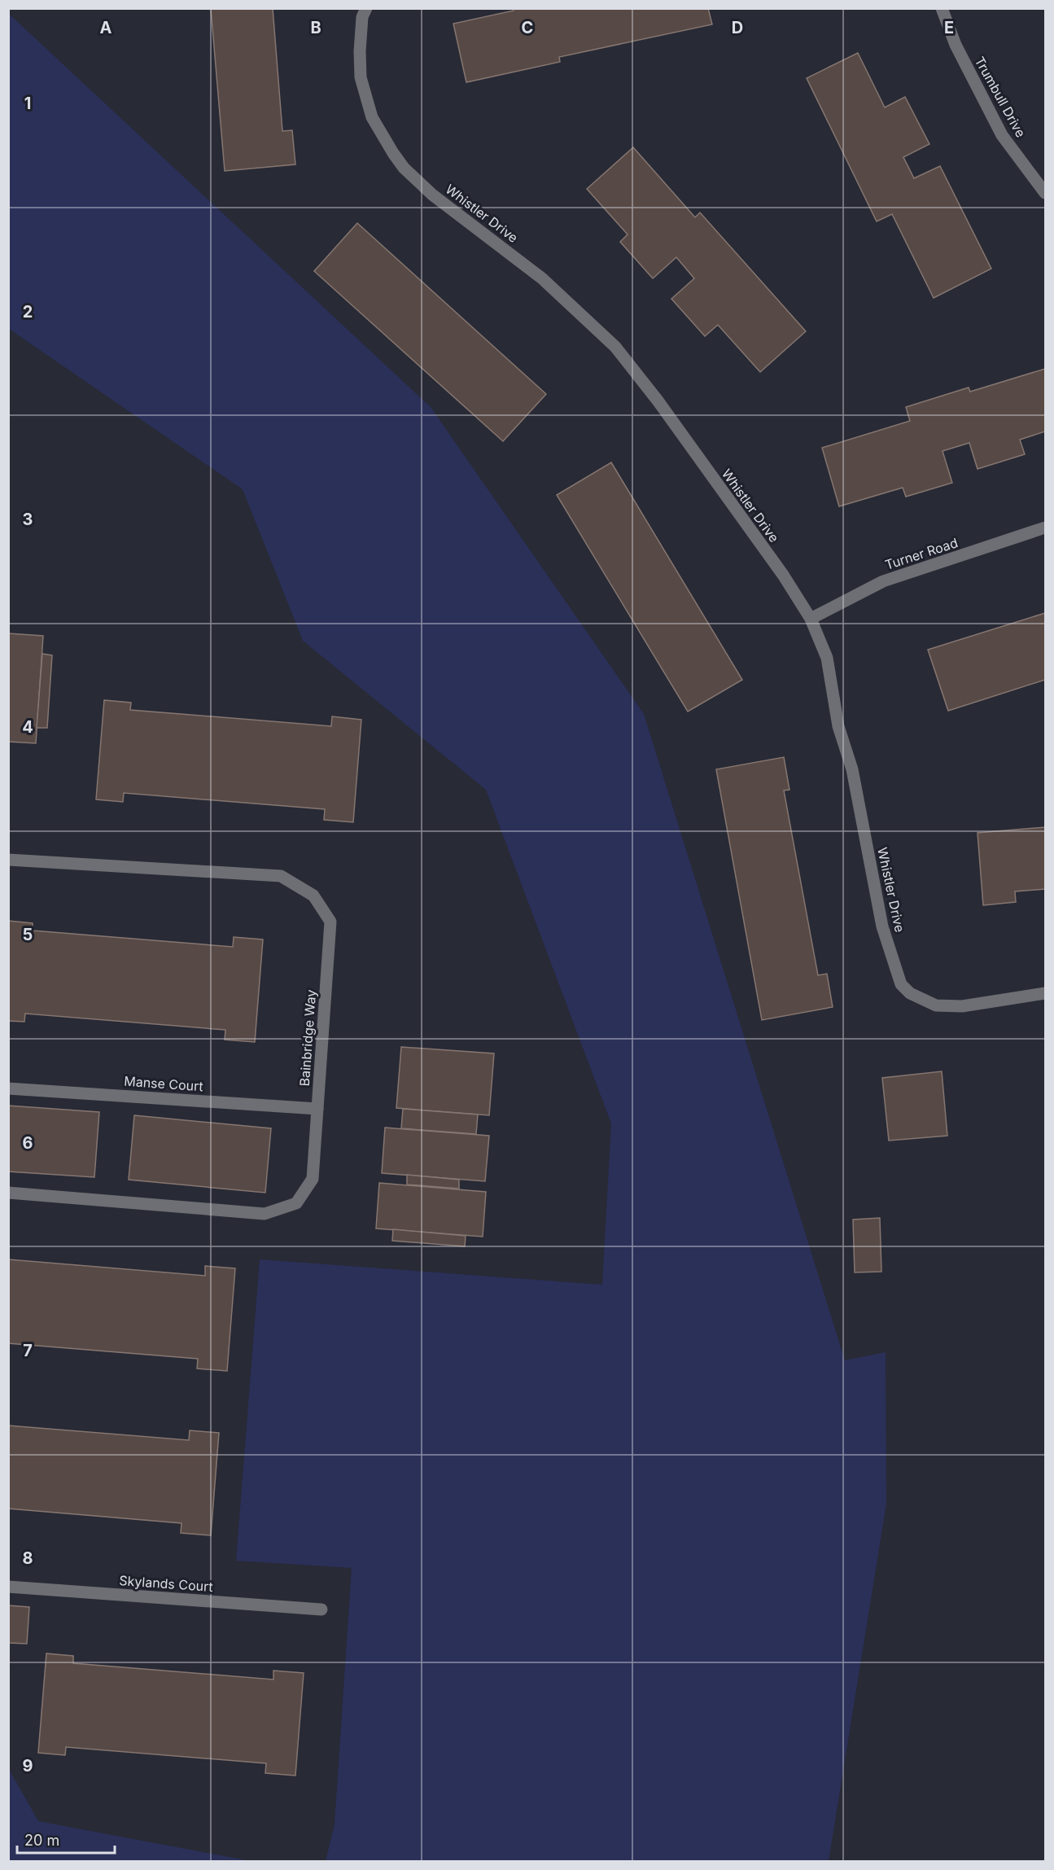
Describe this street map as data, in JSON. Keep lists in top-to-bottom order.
{
  "streets": {
    "street": [
      "Trumbull Drive",
      "Whistler Drive",
      "Turner Road",
      "Bainbridge Way",
      "Manse Court",
      "Skylands Court"
    ]
  },
  "crossings": [
    ["Whistler Drive", "Turner Road"],
    ["Bainbridge Way", "Manse Court"]
  ],
  "scale_bar": "20 m",
  "grid": {
    "columns": [
      "A",
      "B",
      "C",
      "D",
      "E"
    ],
    "rows": [
      "1",
      "2",
      "3",
      "4",
      "5",
      "6",
      "7",
      "8",
      "9"
    ]
  }
}
